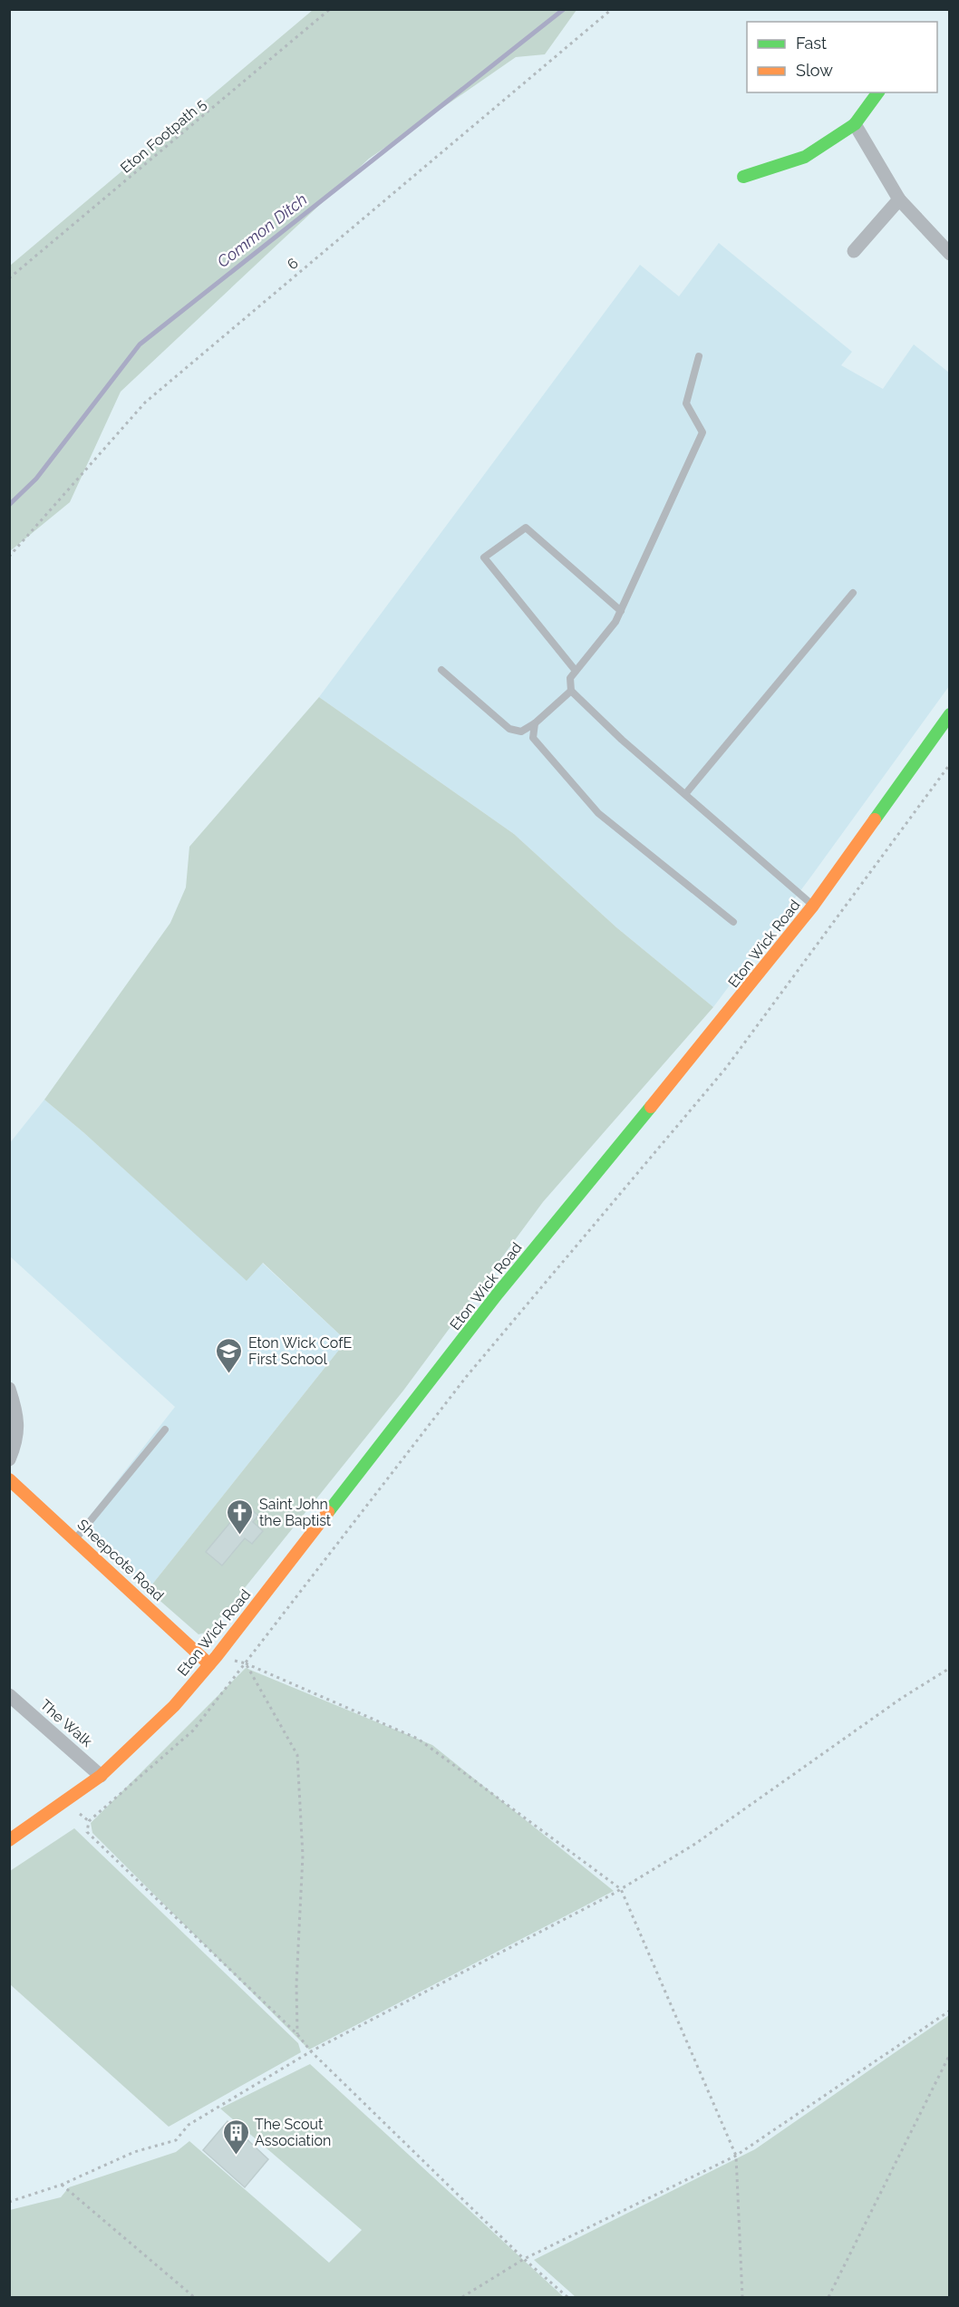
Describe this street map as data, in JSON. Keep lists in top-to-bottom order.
{
  "streets": {
    "main road": ["Eton Wick Road", "Sheepcote Road"],
    "street": ["The Walk"],
    "path": ["Eton Footpath 5", "6"]
  },
  "crossings": [
    ["Eton Wick Road", "Sheepcote Road"],
    ["Eton Wick Road", "The Walk"]
  ],
  "water": ["Common Ditch"],
  "places": {
    "school or university": ["Eton Wick CofE First School"],
    "church": ["Saint John the Baptist"],
    "building": ["The Scout Association"]
  },
  "legend": ["Fast", "Slow"]
}
